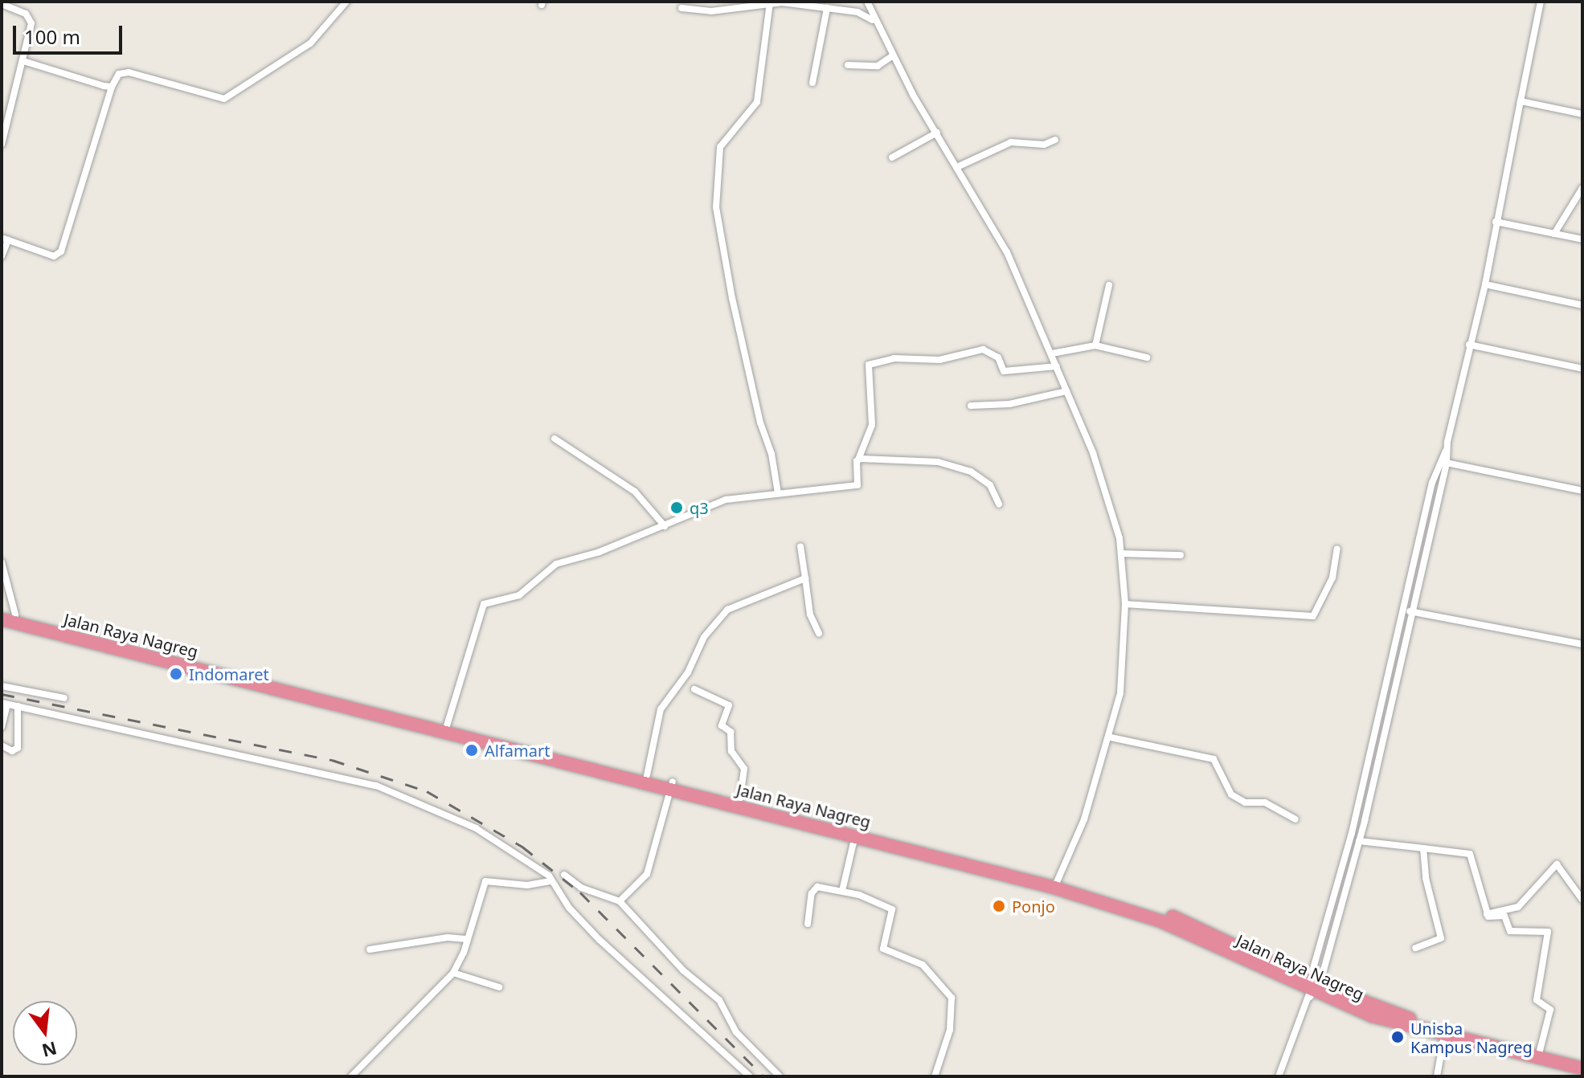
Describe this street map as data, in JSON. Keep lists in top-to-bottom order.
{
  "streets": {
    "highway": ["Jalan Raya Nagreg"]
  },
  "places": [
    "q3",
    "Indomaret",
    "Alfamart",
    "Ponjo",
    "Unisba Kampus Nagreg"
  ],
  "scale_bar": "100 m",
  "north": "bottom"
}
